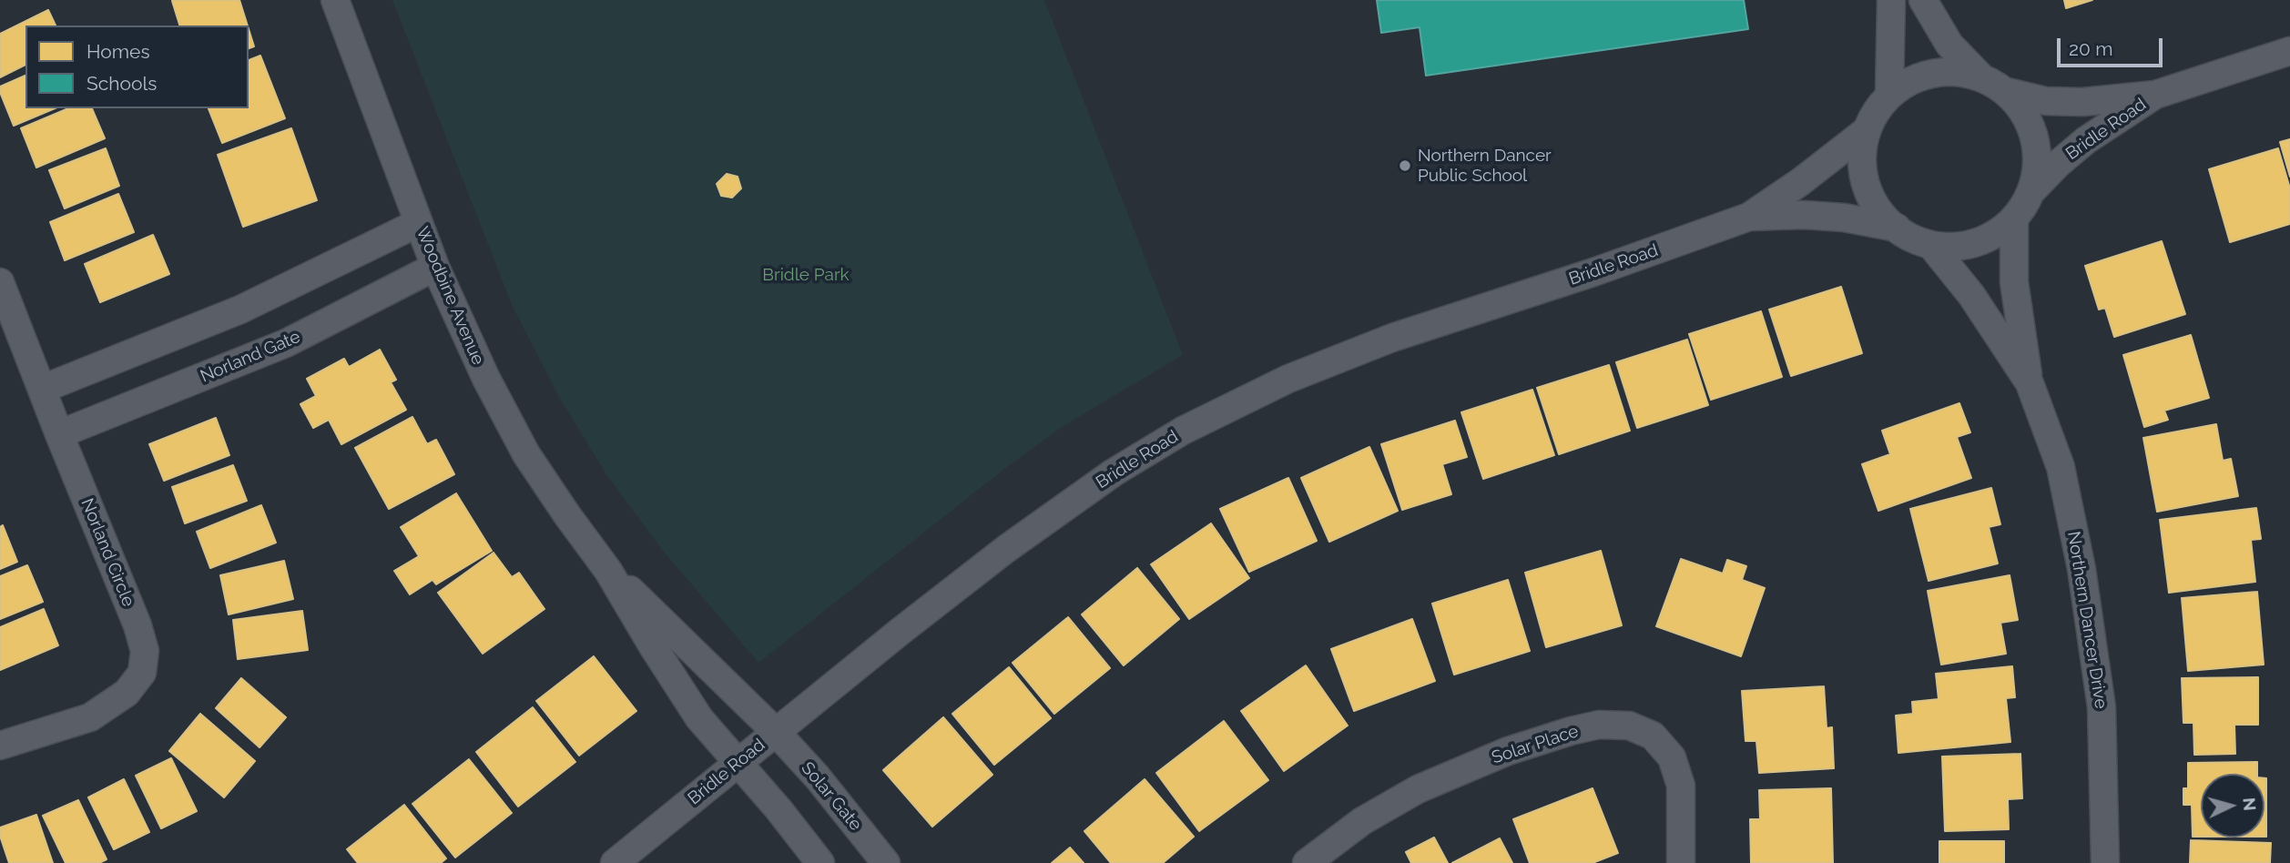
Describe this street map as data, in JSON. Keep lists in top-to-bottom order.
{
  "streets": {
    "street": [
      "Bridle Road",
      "Woodbine Avenue",
      "Norland Gate",
      "Norland Circle",
      "Northern Dancer Drive",
      "Solar Place",
      "Solar Gate"
    ]
  },
  "crossings": [
    ["Bridle Road", "Woodbine Avenue"],
    ["Bridle Road", "Northern Dancer Drive"],
    ["Bridle Road", "Solar Gate"],
    ["Woodbine Avenue", "Norland Gate"],
    ["Woodbine Avenue", "Solar Gate"],
    ["Norland Gate", "Norland Circle"]
  ],
  "parks": ["Bridle Park"],
  "places": ["Northern Dancer Public School"],
  "legend": ["Homes", "Schools"],
  "scale_bar": "20 m",
  "north": "right"
}
